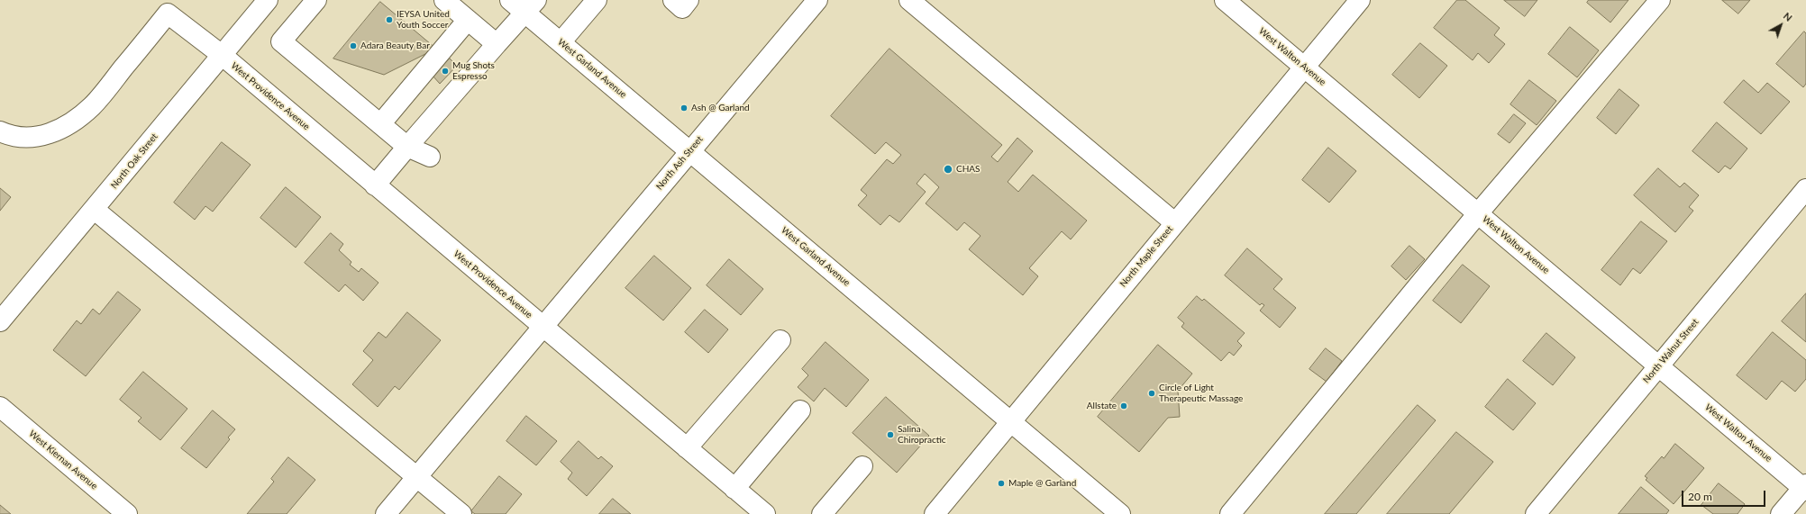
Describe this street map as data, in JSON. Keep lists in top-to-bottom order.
{
  "streets": {
    "street": [
      "West Walton Avenue",
      "West Garland Avenue",
      "West Providence Avenue",
      "North Oak Street",
      "North Ash Street",
      "North Maple Street",
      "North Walnut Street",
      "West Kiernan Avenue"
    ]
  },
  "crossings": [
    ["West Walton Avenue", "North Maple Street"],
    ["West Walton Avenue", "North Walnut Street"],
    ["West Garland Avenue", "North Ash Street"],
    ["West Garland Avenue", "North Maple Street"],
    ["West Providence Avenue", "North Oak Street"],
    ["West Providence Avenue", "North Ash Street"]
  ],
  "places": [
    "IEYSA United Youth Soccer",
    "Adara Beauty Bar",
    "Mug Shots Espresso",
    "Ash @ Garland",
    "CHAS",
    "Circle of Light Therapeutic Massage",
    "Allstate",
    "Salina Chiropractic",
    "Maple @ Garland"
  ],
  "scale_bar": "20 m",
  "north": "top right"
}
